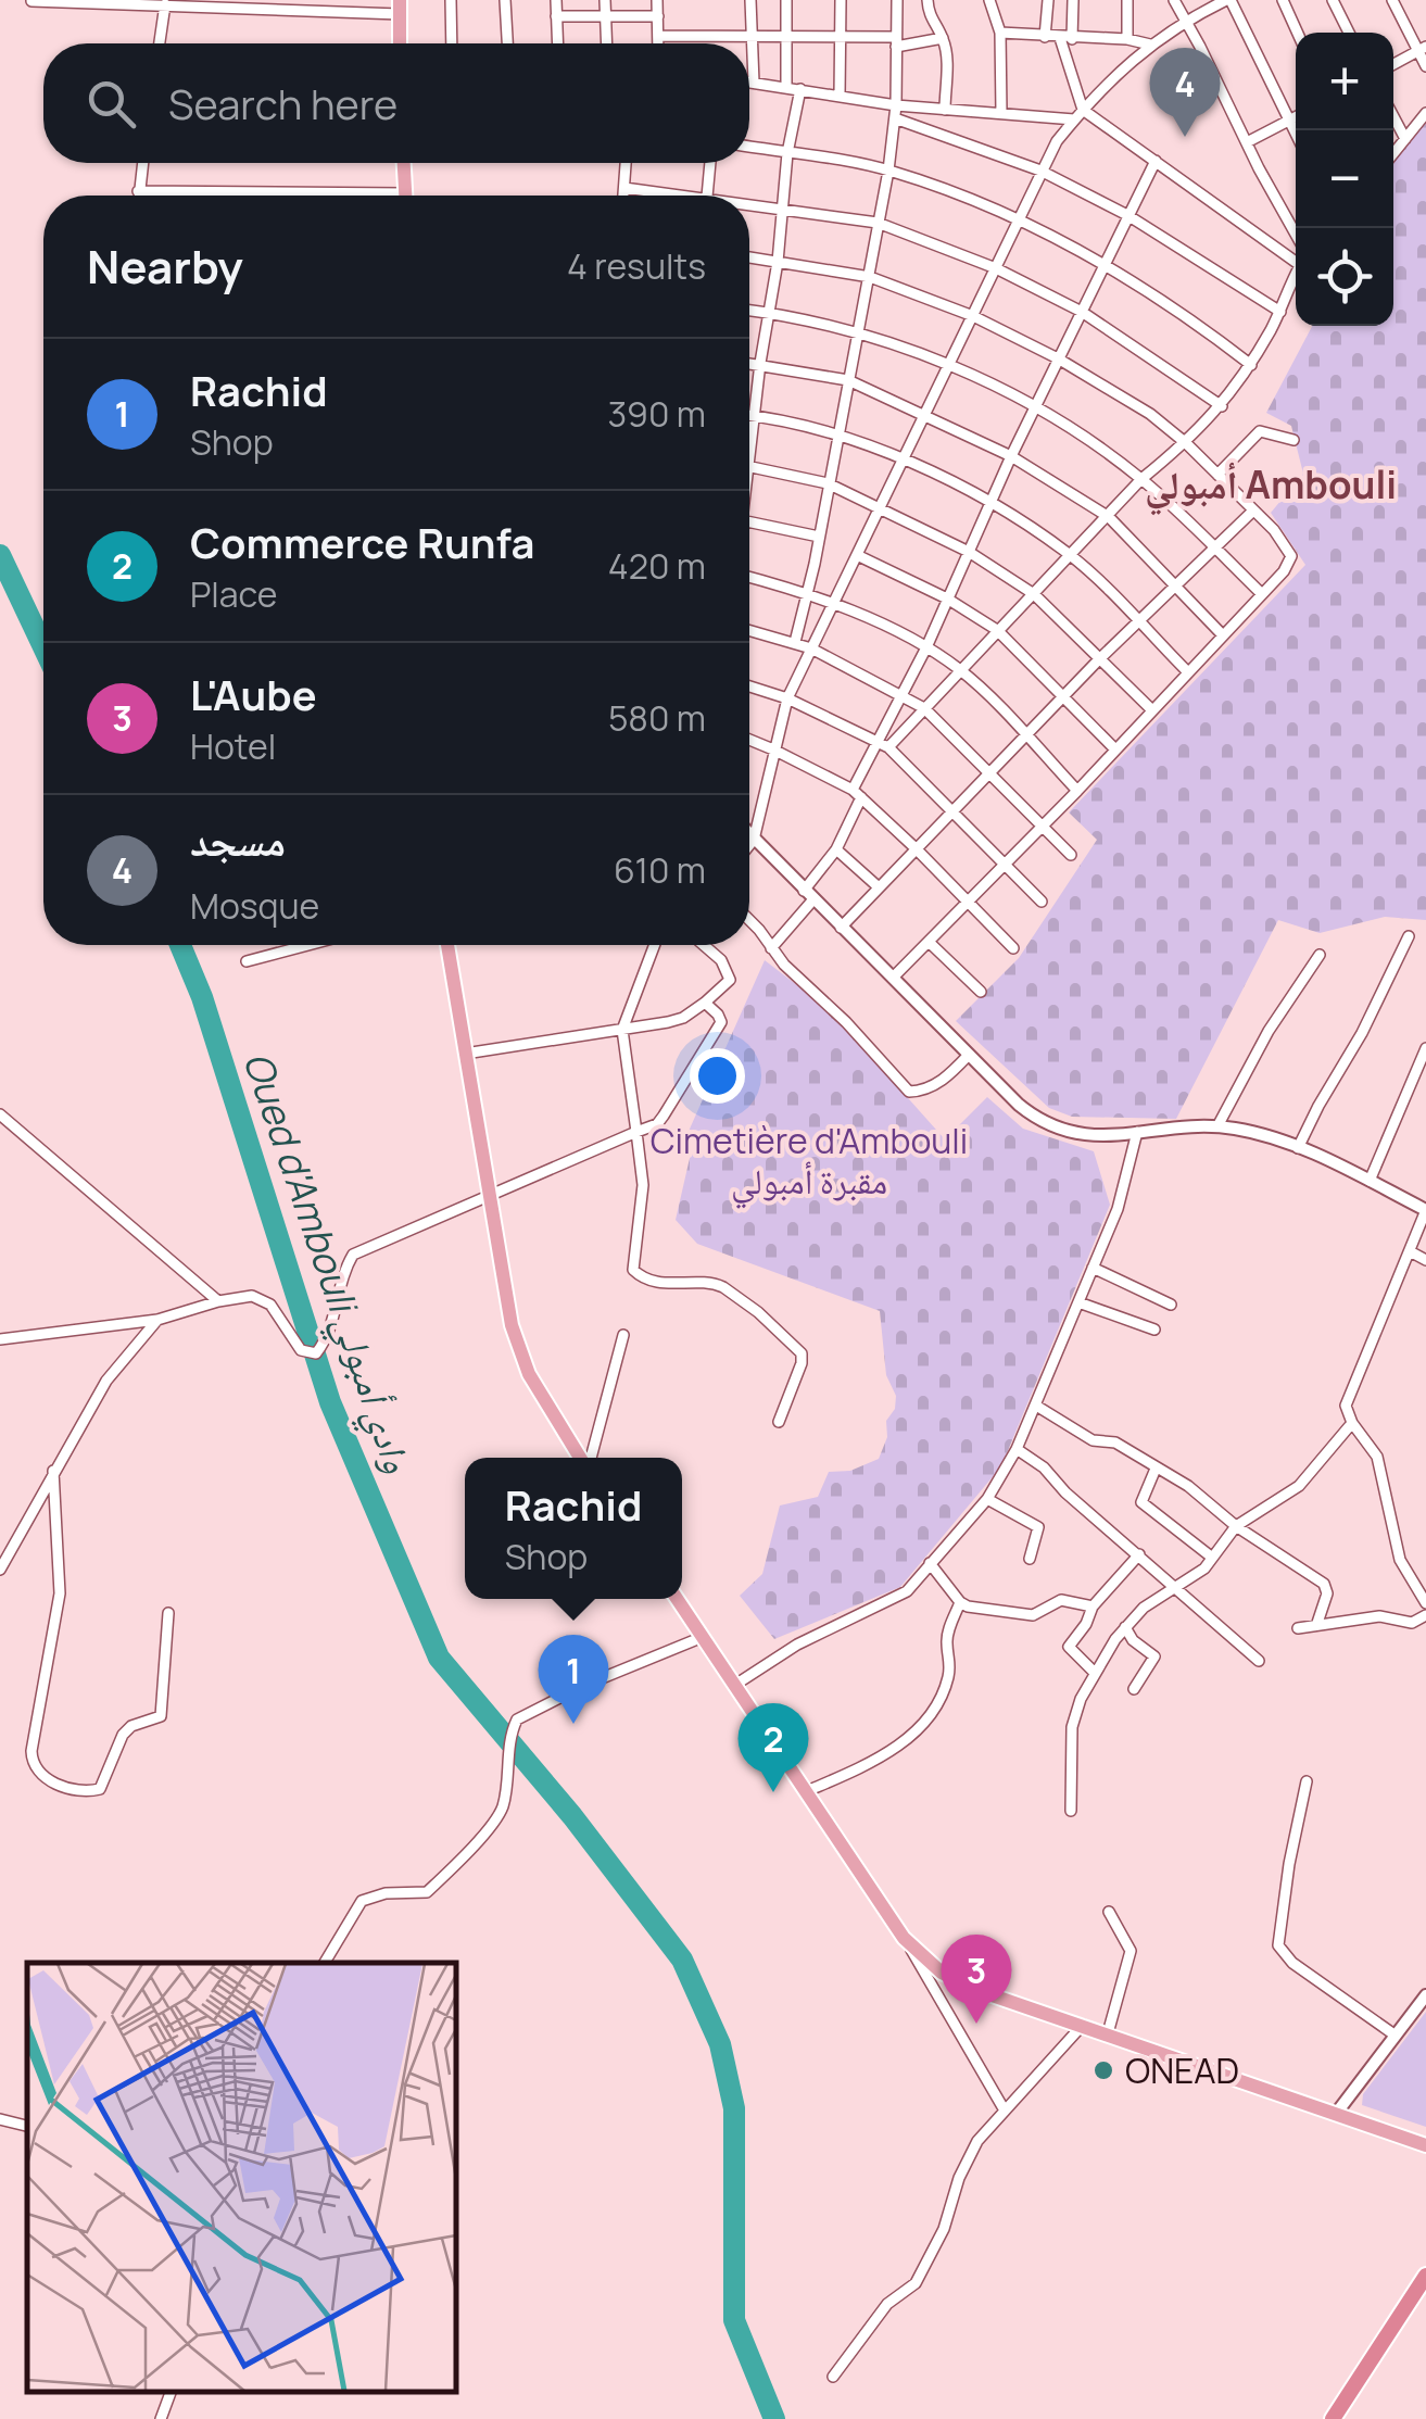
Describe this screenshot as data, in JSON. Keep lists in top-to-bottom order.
{
  "districts": ["أمبولي Ambouli"],
  "water": ["Oued d'Ambouli وادي أمبولي"],
  "parks": ["Cimetière d'Ambouli مقبرة أمبولي"],
  "places": ["ONEAD"],
  "page": {
    "map_buttons": ["+", "−"],
    "search": "Search here",
    "pins": [
      "4",
      "1",
      "2",
      "3"
    ],
    "heading": ["Nearby", "4 results"],
    "list": [
      {
        "mark": "1",
        "name": "Rachid",
        "note": "Shop",
        "value": "390 m"
      },
      {
        "mark": "2",
        "name": "Commerce Runfa",
        "note": "Place",
        "value": "420 m"
      },
      {
        "mark": "3",
        "name": "L'Aube",
        "note": "Hotel",
        "value": "580 m"
      },
      {
        "mark": "4",
        "name": "مسجد",
        "note": "Mosque",
        "value": "610 m"
      }
    ],
    "popup": ["Rachid", "Shop"]
  }
}
